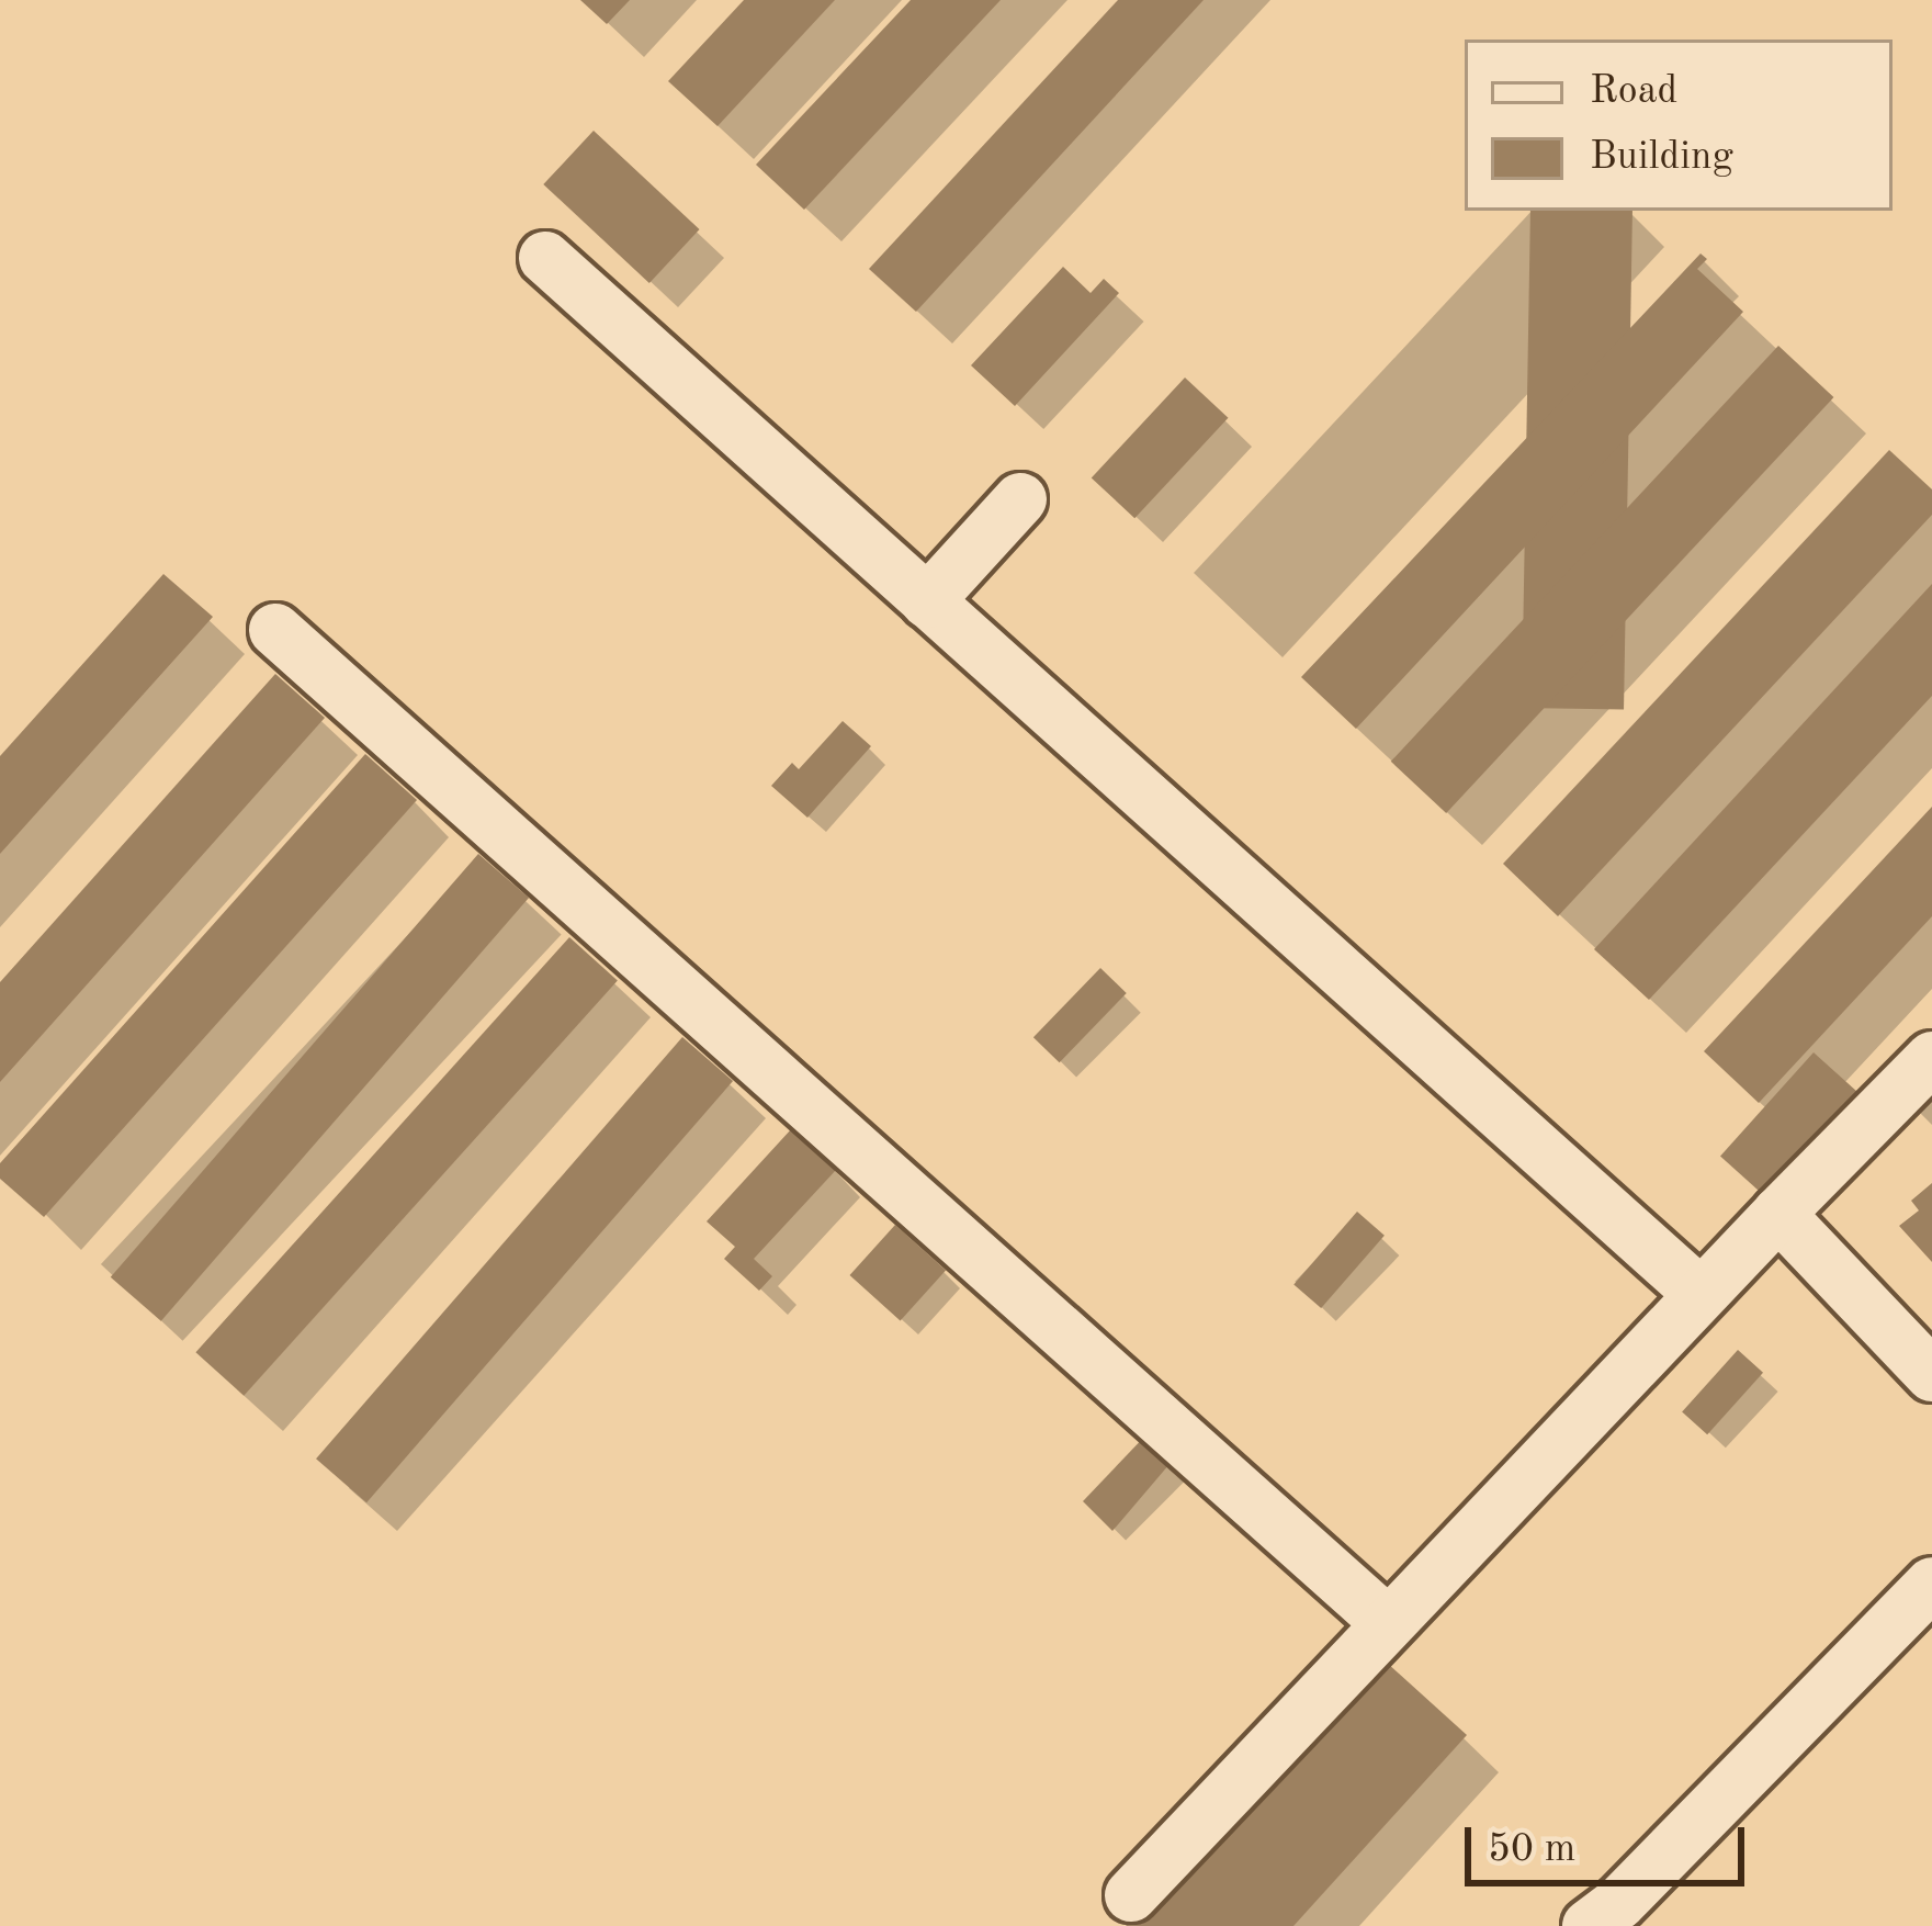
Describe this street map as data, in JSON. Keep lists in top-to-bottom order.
{
  "legend": ["Road", "Building"],
  "scale_bar": "50 m"
}
